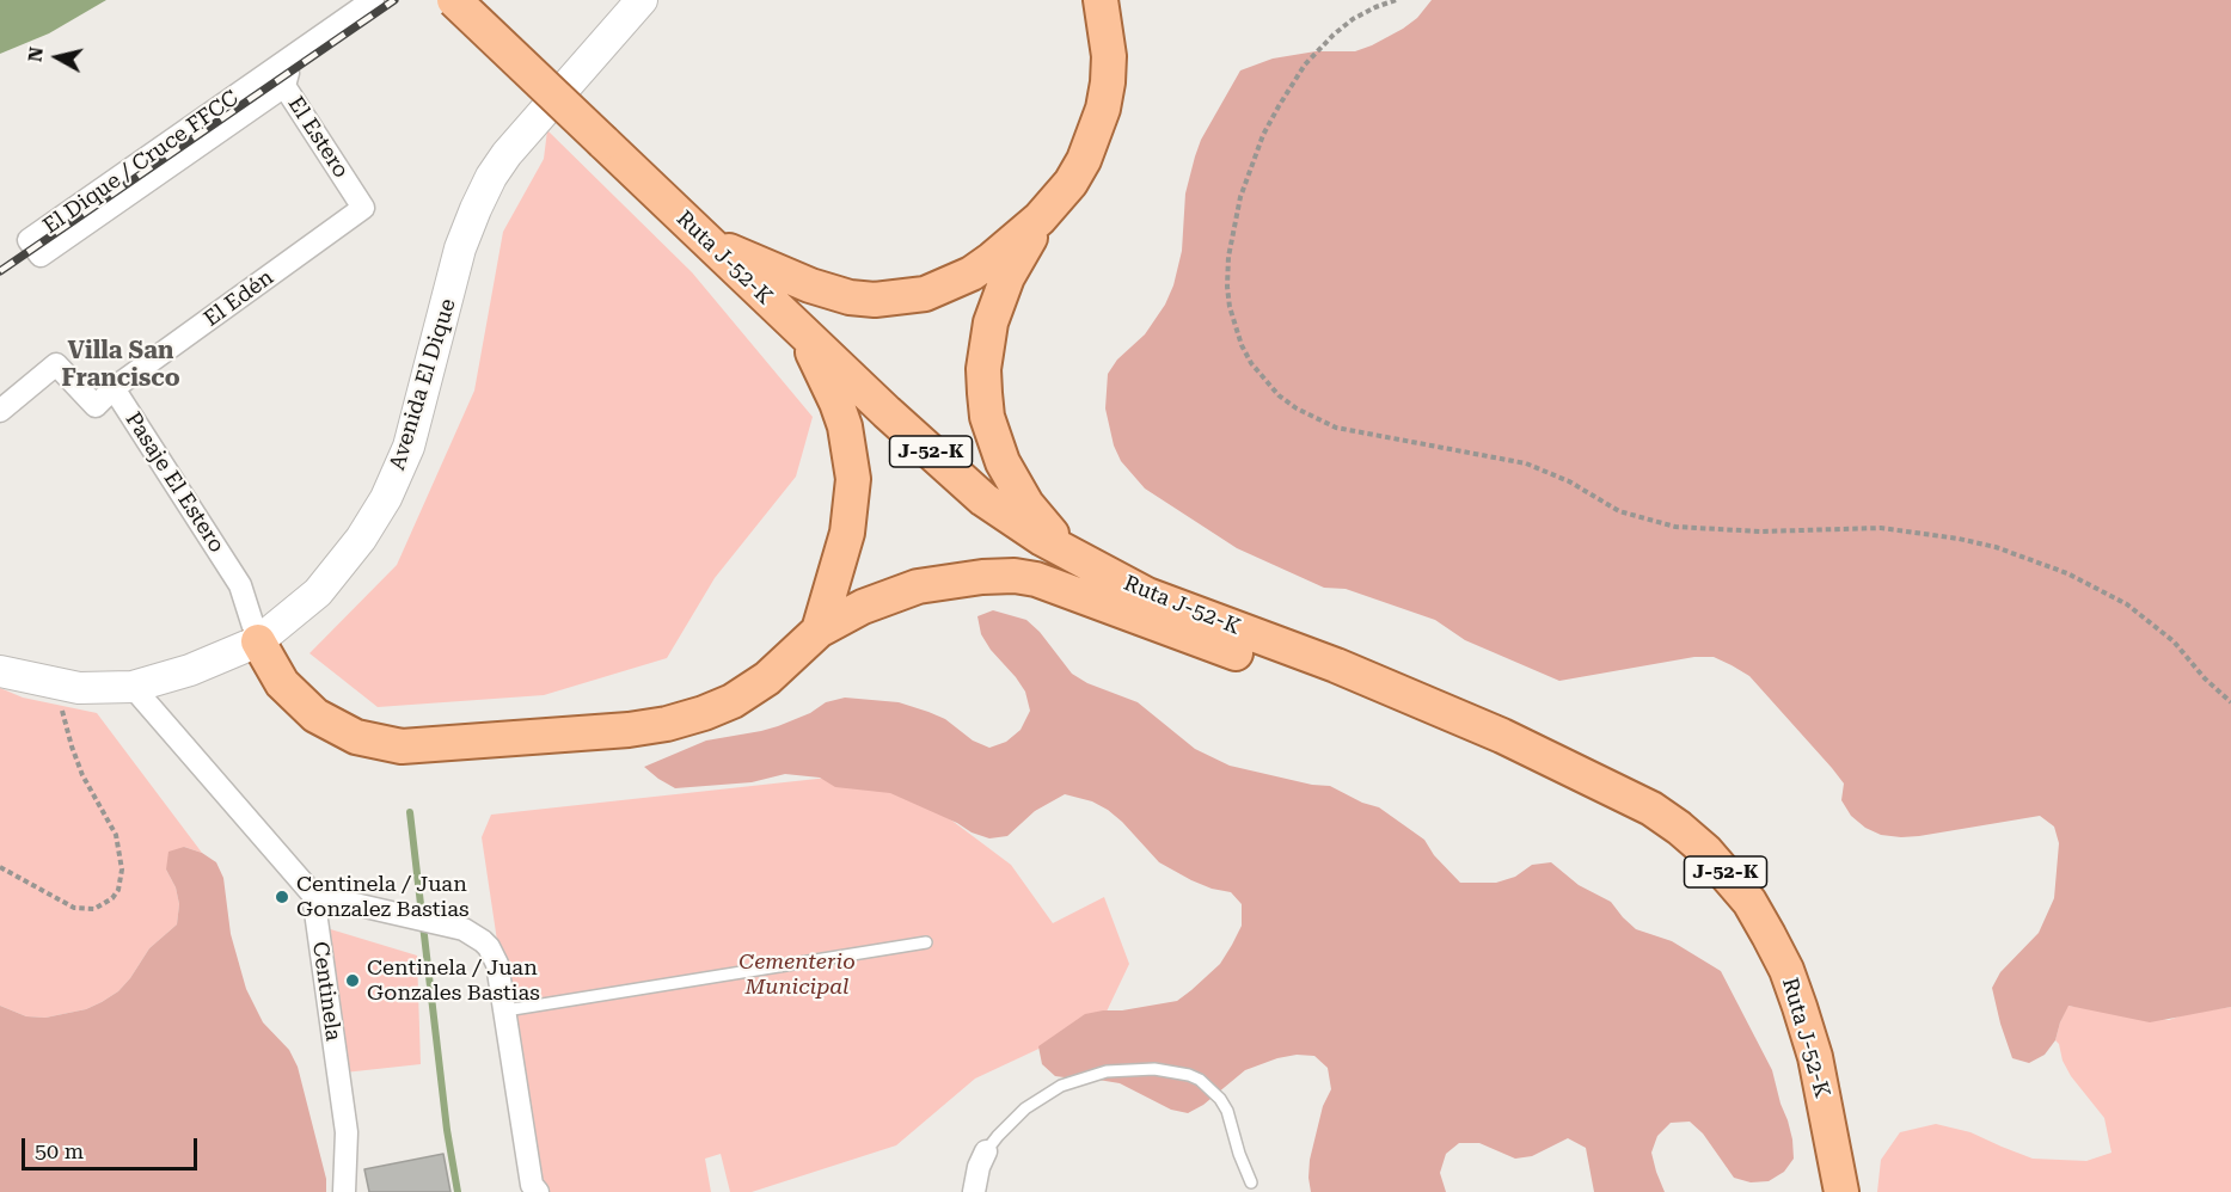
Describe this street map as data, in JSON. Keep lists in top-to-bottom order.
{
  "streets": {
    "main road": ["Ruta J-52-K", "Avenida El Dique", "J-52-K"],
    "street": [
      "El Estero",
      "El Dique / Cruce FFCC",
      "El Edén",
      "Pasaje El Estero",
      "Centinela"
    ]
  },
  "crossings": [
    ["El Estero", "El Dique / Cruce FFCC"],
    ["El Estero", "El Edén"],
    ["El Edén", "Pasaje El Estero"],
    ["Avenida El Dique", "Pasaje El Estero"]
  ],
  "districts": ["Villa San Francisco"],
  "parks": ["Cementerio Municipal"],
  "places": ["Centinela / Juan Gonzalez Bastias", "Centinela / Juan Gonzales Bastias"],
  "scale_bar": "50 m",
  "north": "left"
}
